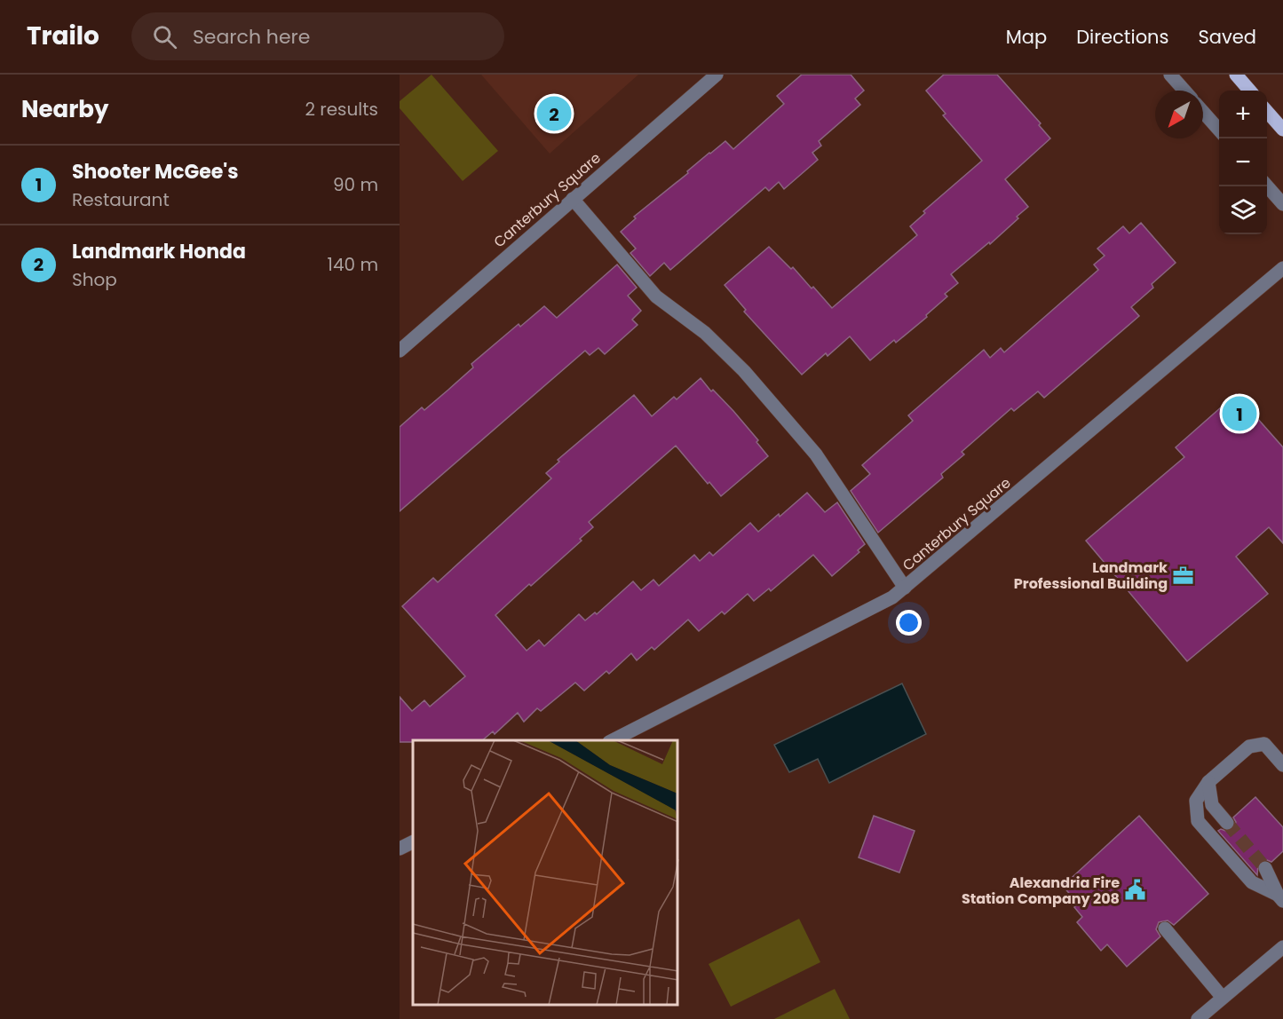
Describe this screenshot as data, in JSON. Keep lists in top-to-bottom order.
{
  "streets": {
    "street": ["Canterbury Square"]
  },
  "places": {
    "office": ["Landmark Professional Building"],
    "public building": ["Alexandria Fire Station Company 208"]
  },
  "north": "bottom left",
  "page": {
    "header": "Trailo",
    "search": "Search here",
    "nav": ["Map", "Directions", "Saved"],
    "heading": ["Nearby", "2 results"],
    "map_buttons": ["+", "−"],
    "pins": ["2", "1"],
    "list": [
      {
        "mark": "1",
        "name": "Shooter McGee's",
        "note": "Restaurant",
        "value": "90 m"
      },
      {
        "mark": "2",
        "name": "Landmark Honda",
        "note": "Shop",
        "value": "140 m"
      }
    ]
  }
}
